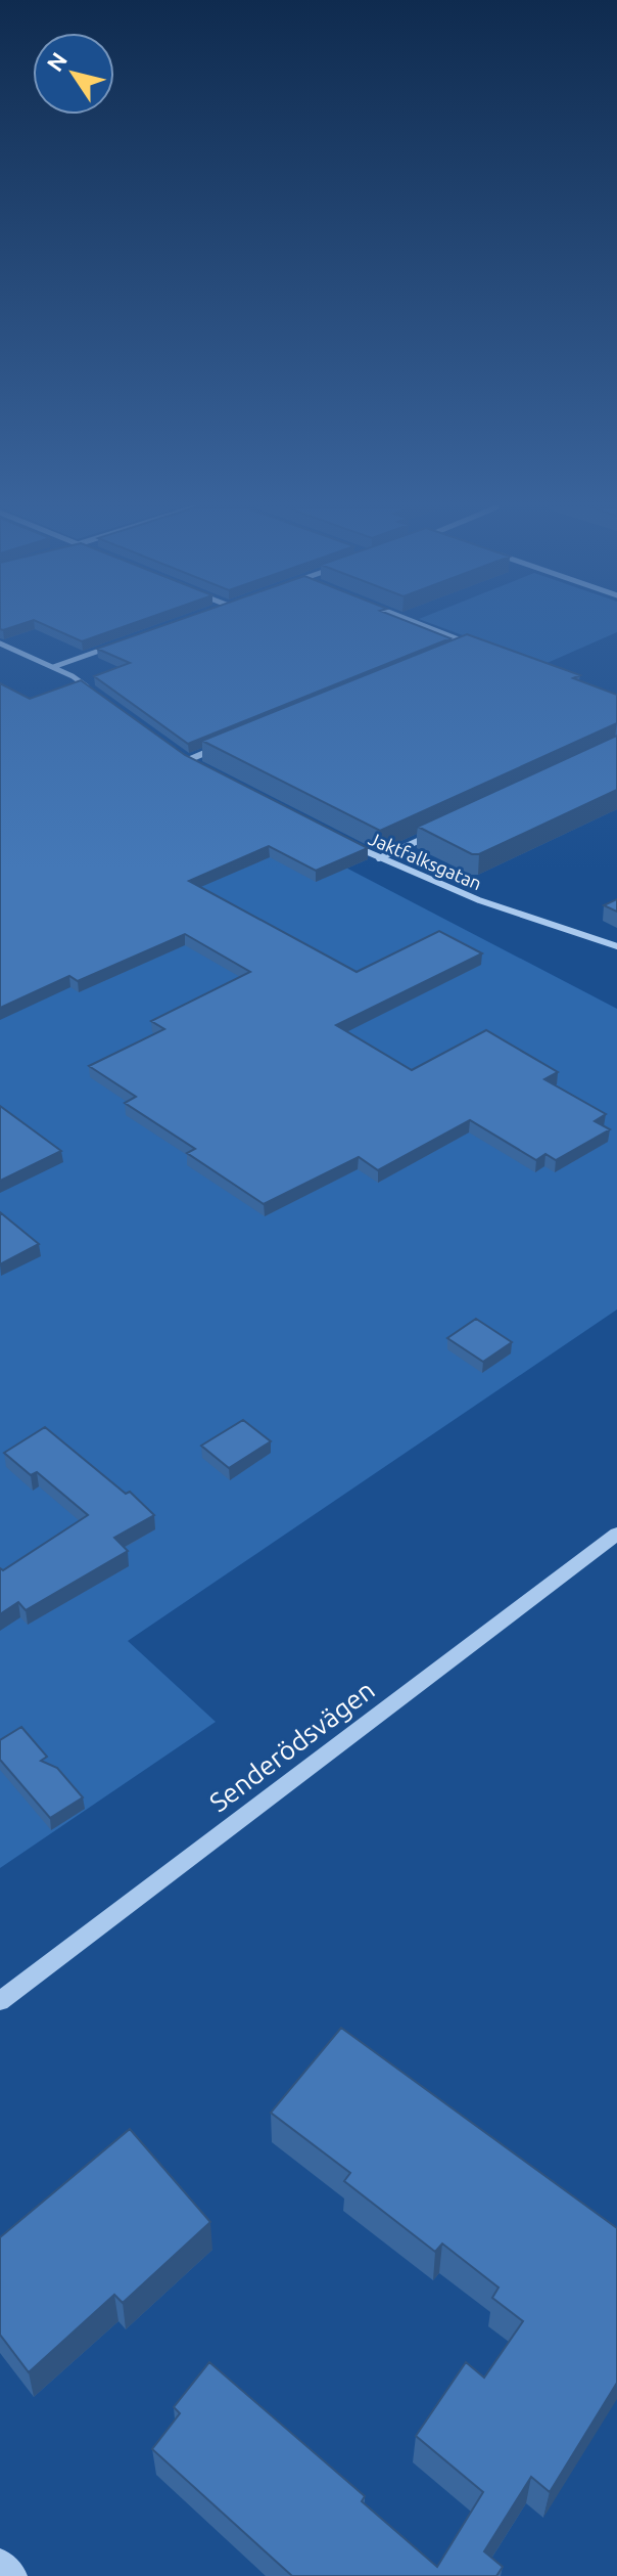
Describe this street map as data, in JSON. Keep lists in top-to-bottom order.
{
  "streets": {
    "street": ["Jaktfalksgatan", "Senderödsvägen"]
  },
  "north": "top left"
}
